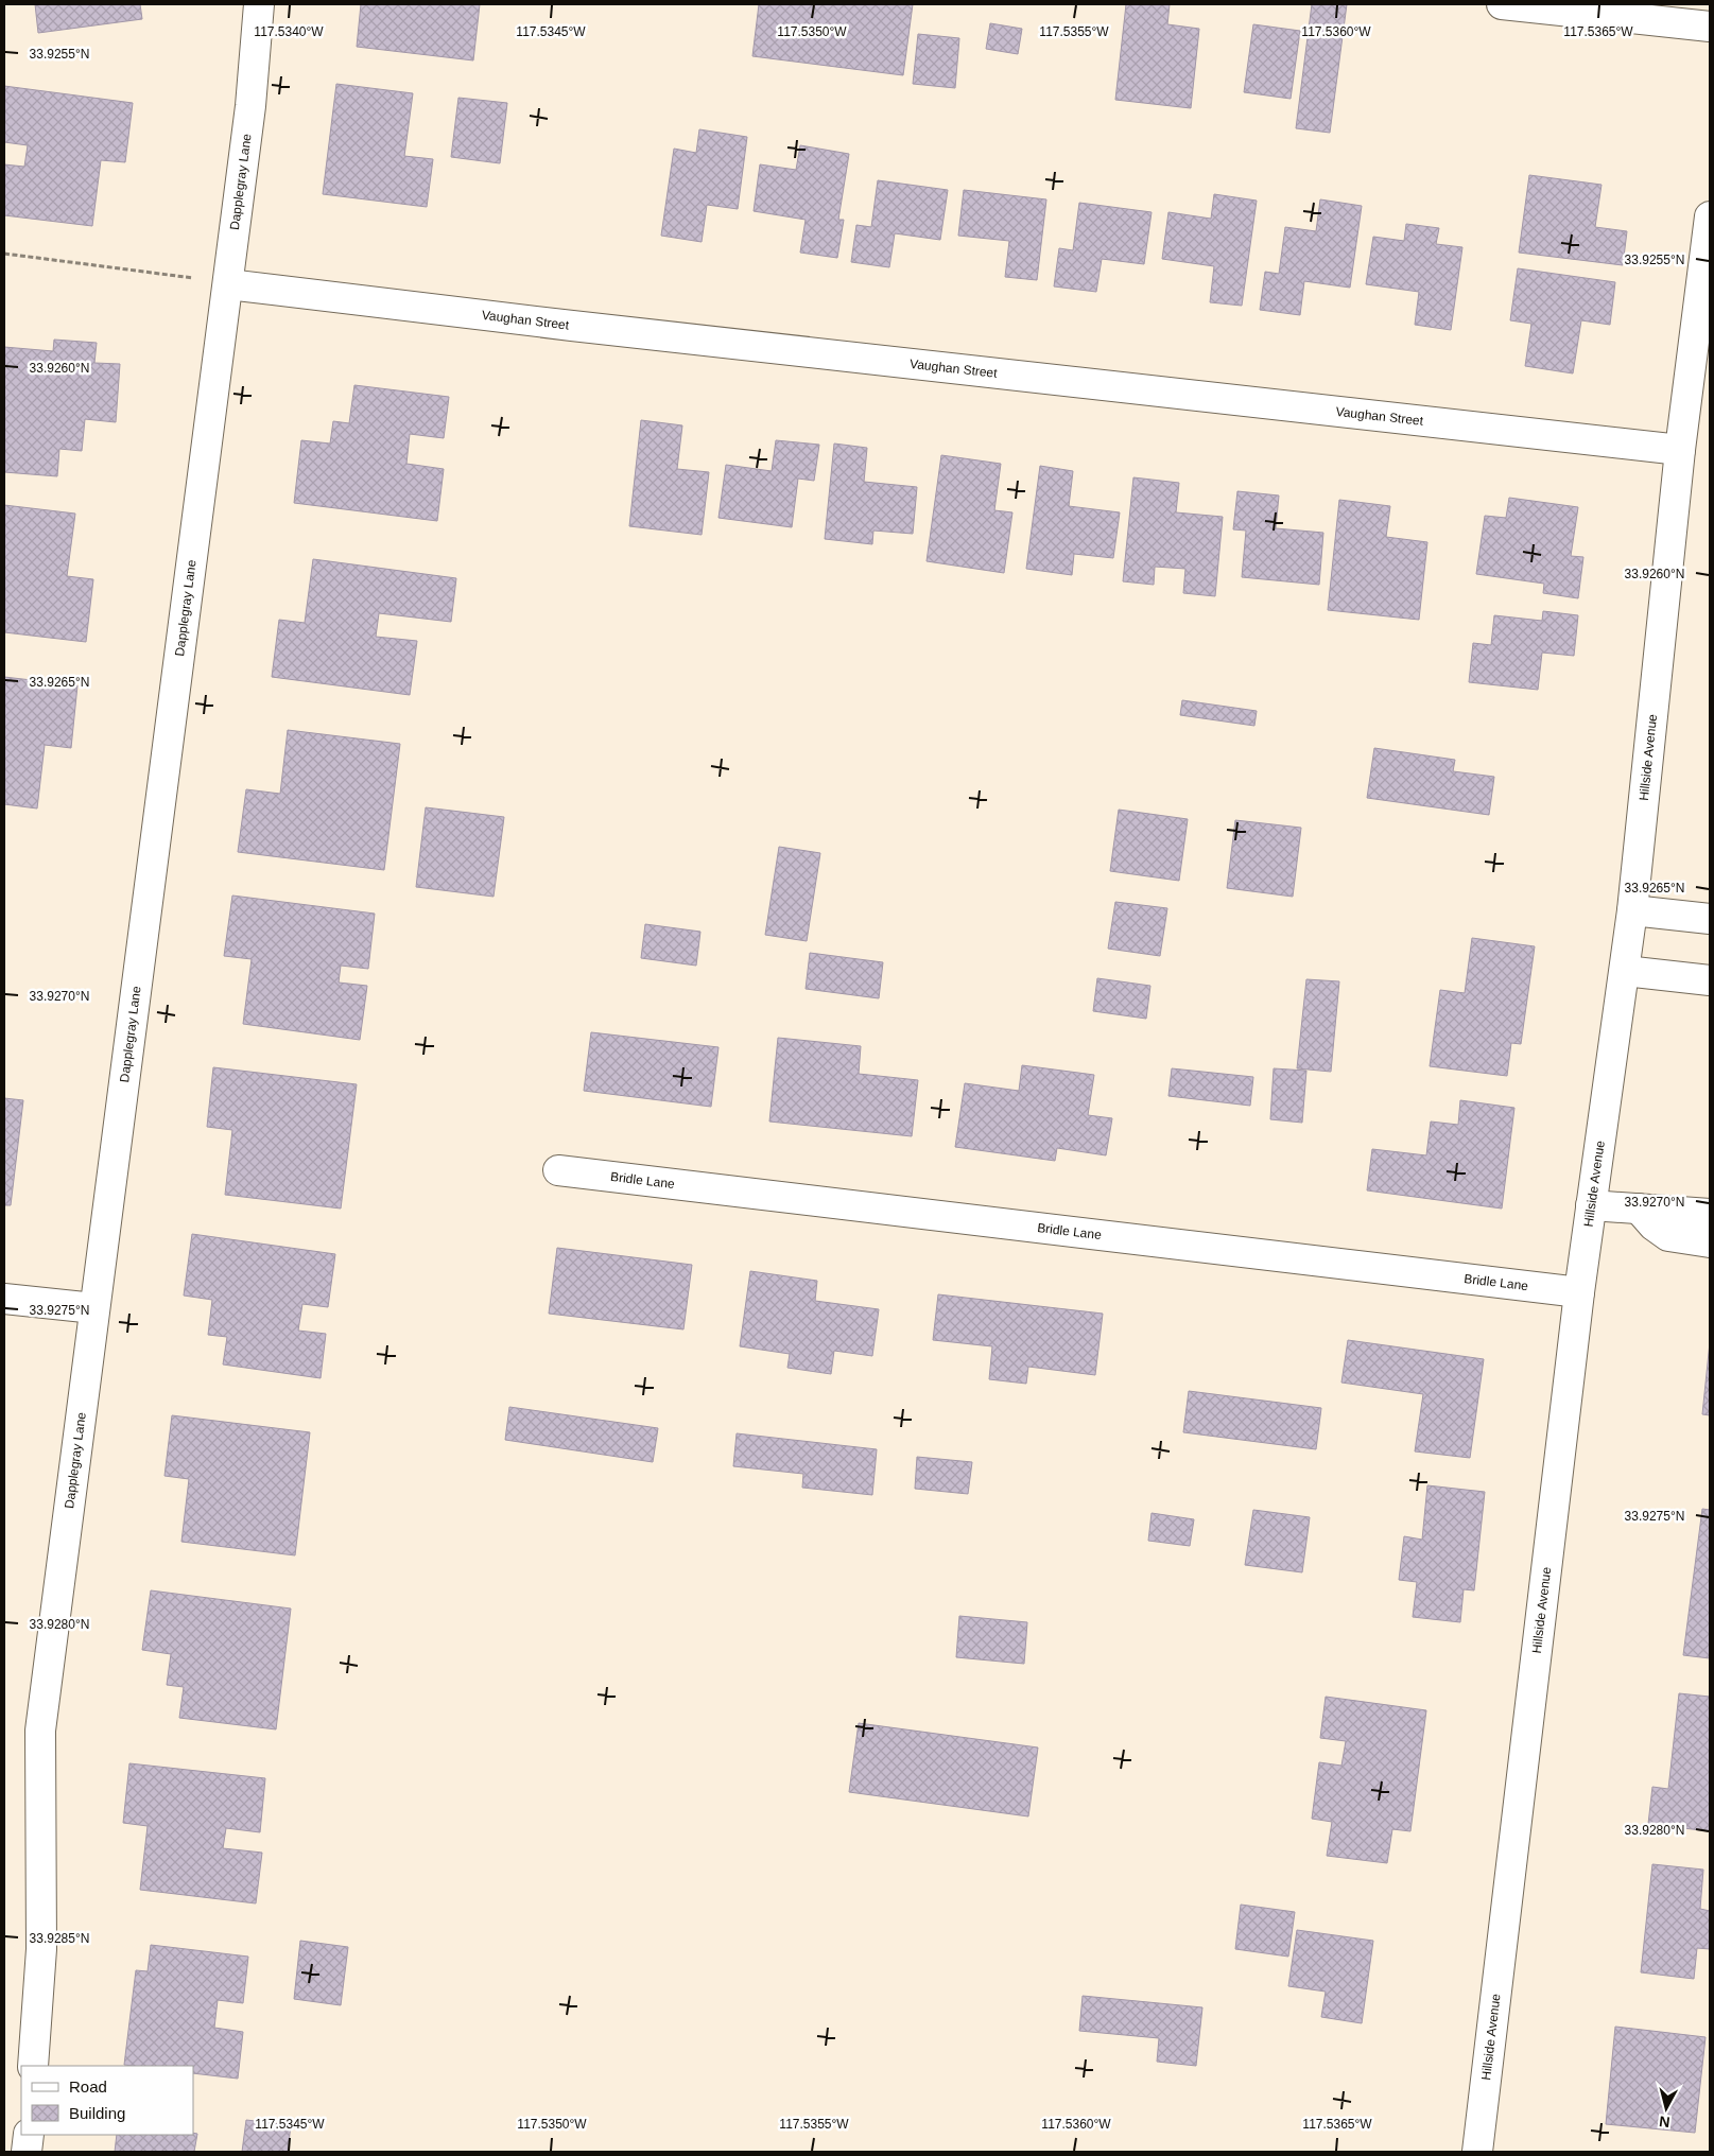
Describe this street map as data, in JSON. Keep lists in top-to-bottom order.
{
  "streets": {
    "street": [
      "Dapplegray Lane",
      "Vaughan Street",
      "Hillside Avenue",
      "Bridle Lane"
    ]
  },
  "crossings": [
    ["Dapplegray Lane", "Vaughan Street"],
    ["Vaughan Street", "Hillside Avenue"],
    ["Hillside Avenue", "Bridle Lane"]
  ],
  "legend": ["Road", "Building"],
  "north": "bottom",
  "coordinates": [
    "117.5340°W",
    "117.5345°W",
    "117.5350°W",
    "117.5355°W",
    "117.5360°W",
    "117.5365°W",
    "33.9255°N",
    "33.9260°N",
    "33.9265°N",
    "33.9270°N",
    "33.9275°N",
    "33.9280°N",
    "33.9285°N"
  ]
}
